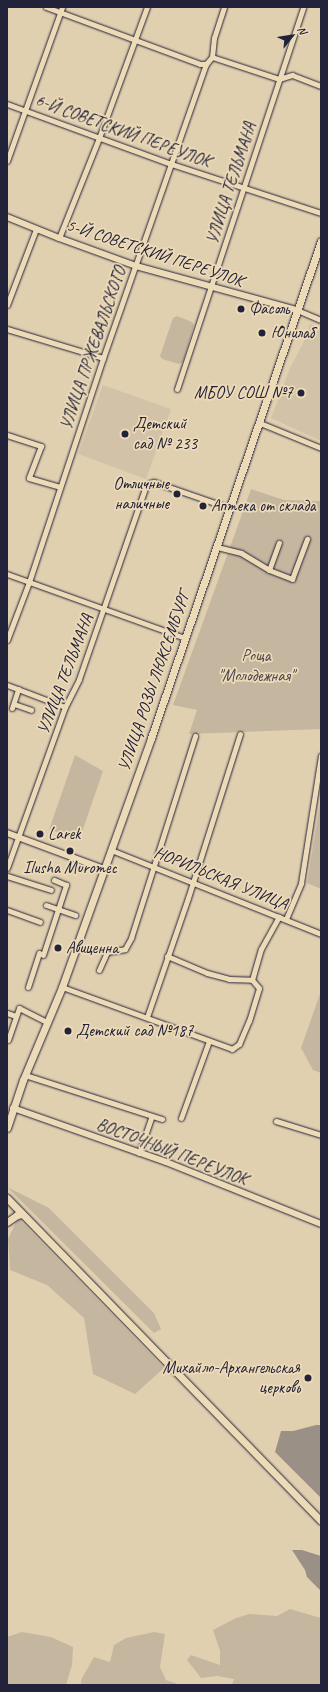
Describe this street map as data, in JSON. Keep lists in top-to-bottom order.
{
  "streets": {
    "main road": ["УЛИЦА РОЗЫ ЛЮКСЕМБУРГ"],
    "street": [
      "6-Й СОВЕТСКИЙ ПЕРЕУЛОК",
      "УЛИЦА ТЕЛЬМАНА",
      "5-Й СОВЕТСКИЙ ПЕРЕУЛОК",
      "УЛИЦА ПРЖЕВАЛЬСКОГО",
      "НОРИЛЬСКАЯ УЛИЦА",
      "ВОСТОЧНЫЙ ПЕРЕУЛОК"
    ]
  },
  "crossings": [
    ["6-Й СОВЕТСКИЙ ПЕРЕУЛОК", "УЛИЦА ТЕЛЬМАНА"],
    ["6-Й СОВЕТСКИЙ ПЕРЕУЛОК", "УЛИЦА ПРЖЕВАЛЬСКОГО"],
    ["УЛИЦА ТЕЛЬМАНА", "5-Й СОВЕТСКИЙ ПЕРЕУЛОК"],
    ["УЛИЦА ТЕЛЬМАНА", "УЛИЦА РОЗЫ ЛЮКСЕМБУРГ"],
    ["5-Й СОВЕТСКИЙ ПЕРЕУЛОК", "УЛИЦА ПРЖЕВАЛЬСКОГО"],
    ["5-Й СОВЕТСКИЙ ПЕРЕУЛОК", "УЛИЦА РОЗЫ ЛЮКСЕМБУРГ"],
    ["УЛИЦА РОЗЫ ЛЮКСЕМБУРГ", "НОРИЛЬСКАЯ УЛИЦА"],
    ["УЛИЦА РОЗЫ ЛЮКСЕМБУРГ", "ВОСТОЧНЫЙ ПЕРЕУЛОК"]
  ],
  "parks": ["Роща \"Молодежная\""],
  "places": [
    "Фасоль",
    "Юнилаб",
    "МБОУ СОШ №7",
    "Детский сад № 233",
    "Отличные наличные",
    "Аптека от склада",
    "Larek",
    "Ilusha Muromec",
    "Авиценна",
    "Детский сад №187",
    "Михайло-Архангельская церковь"
  ],
  "north": "top right"
}
